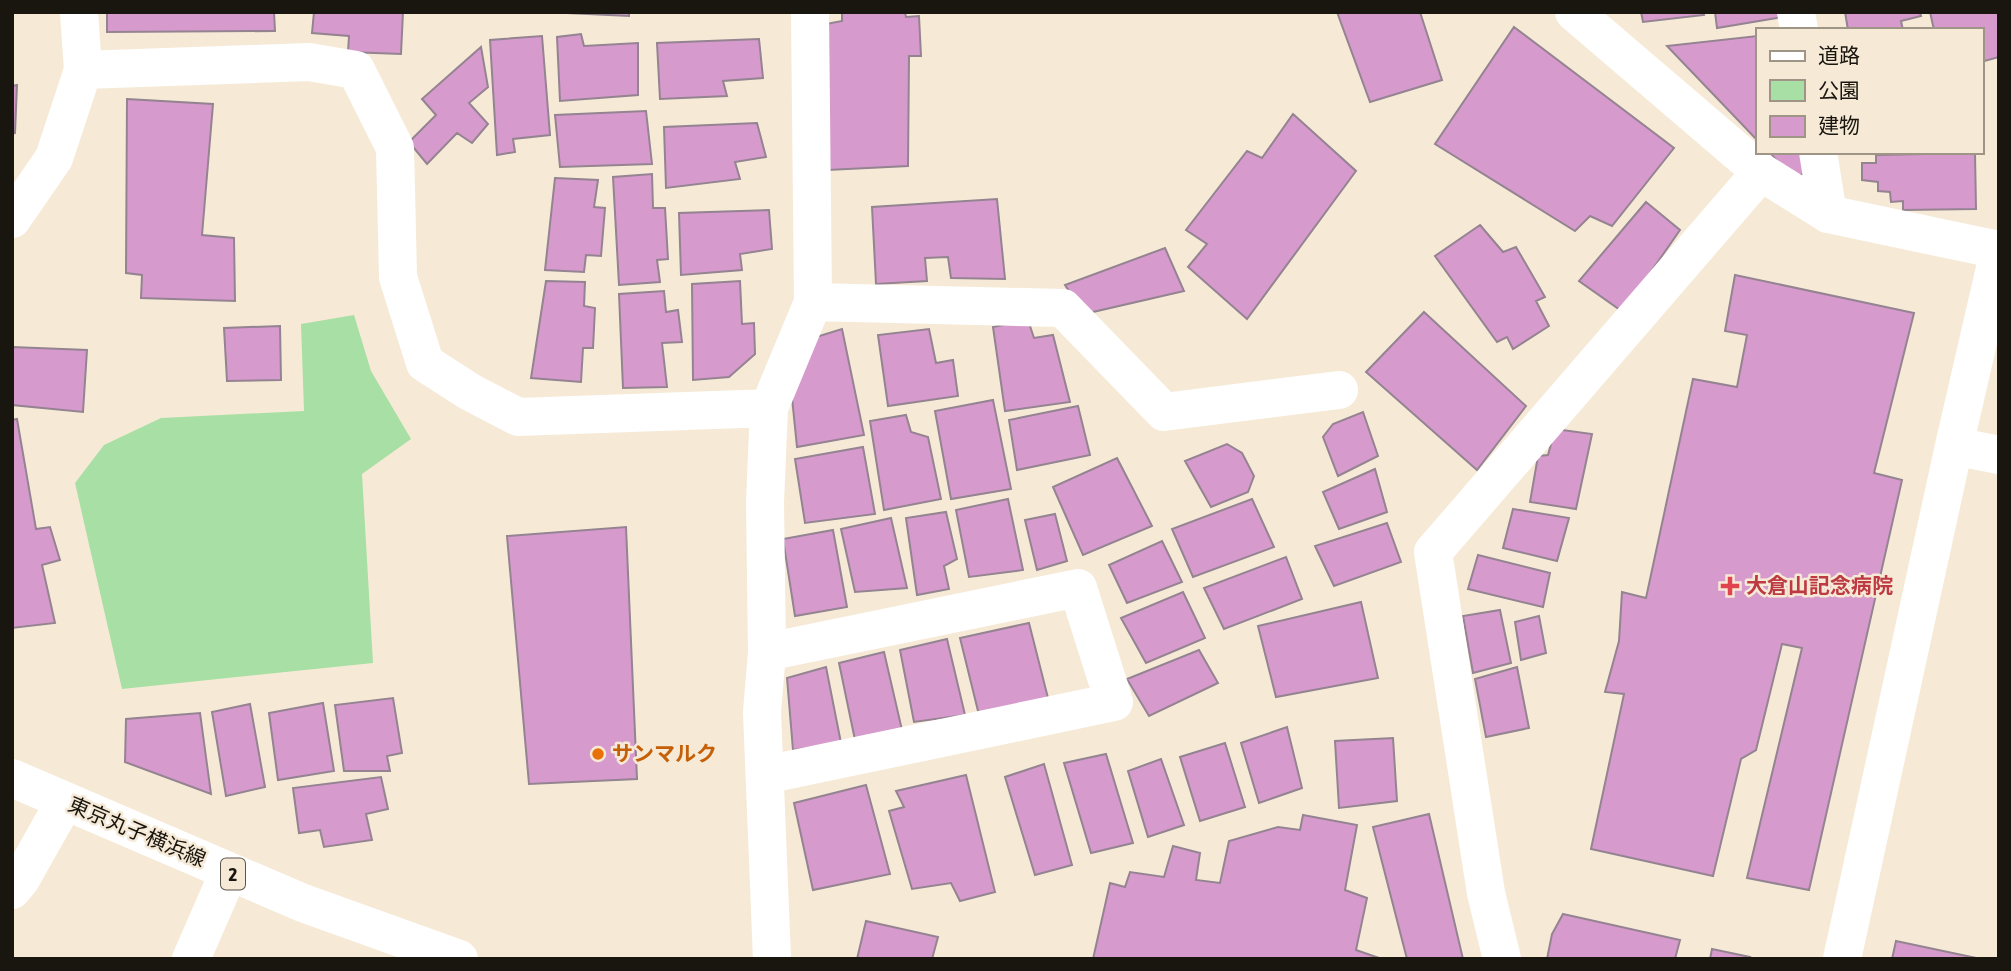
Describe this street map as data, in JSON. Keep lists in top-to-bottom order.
{
  "streets": {
    "street": ["東京丸子横浜線", "2"]
  },
  "places": {
    "health": ["大倉山記念病院"],
    "other": ["サンマルク"]
  },
  "legend": ["道路", "公園", "建物"]
}
